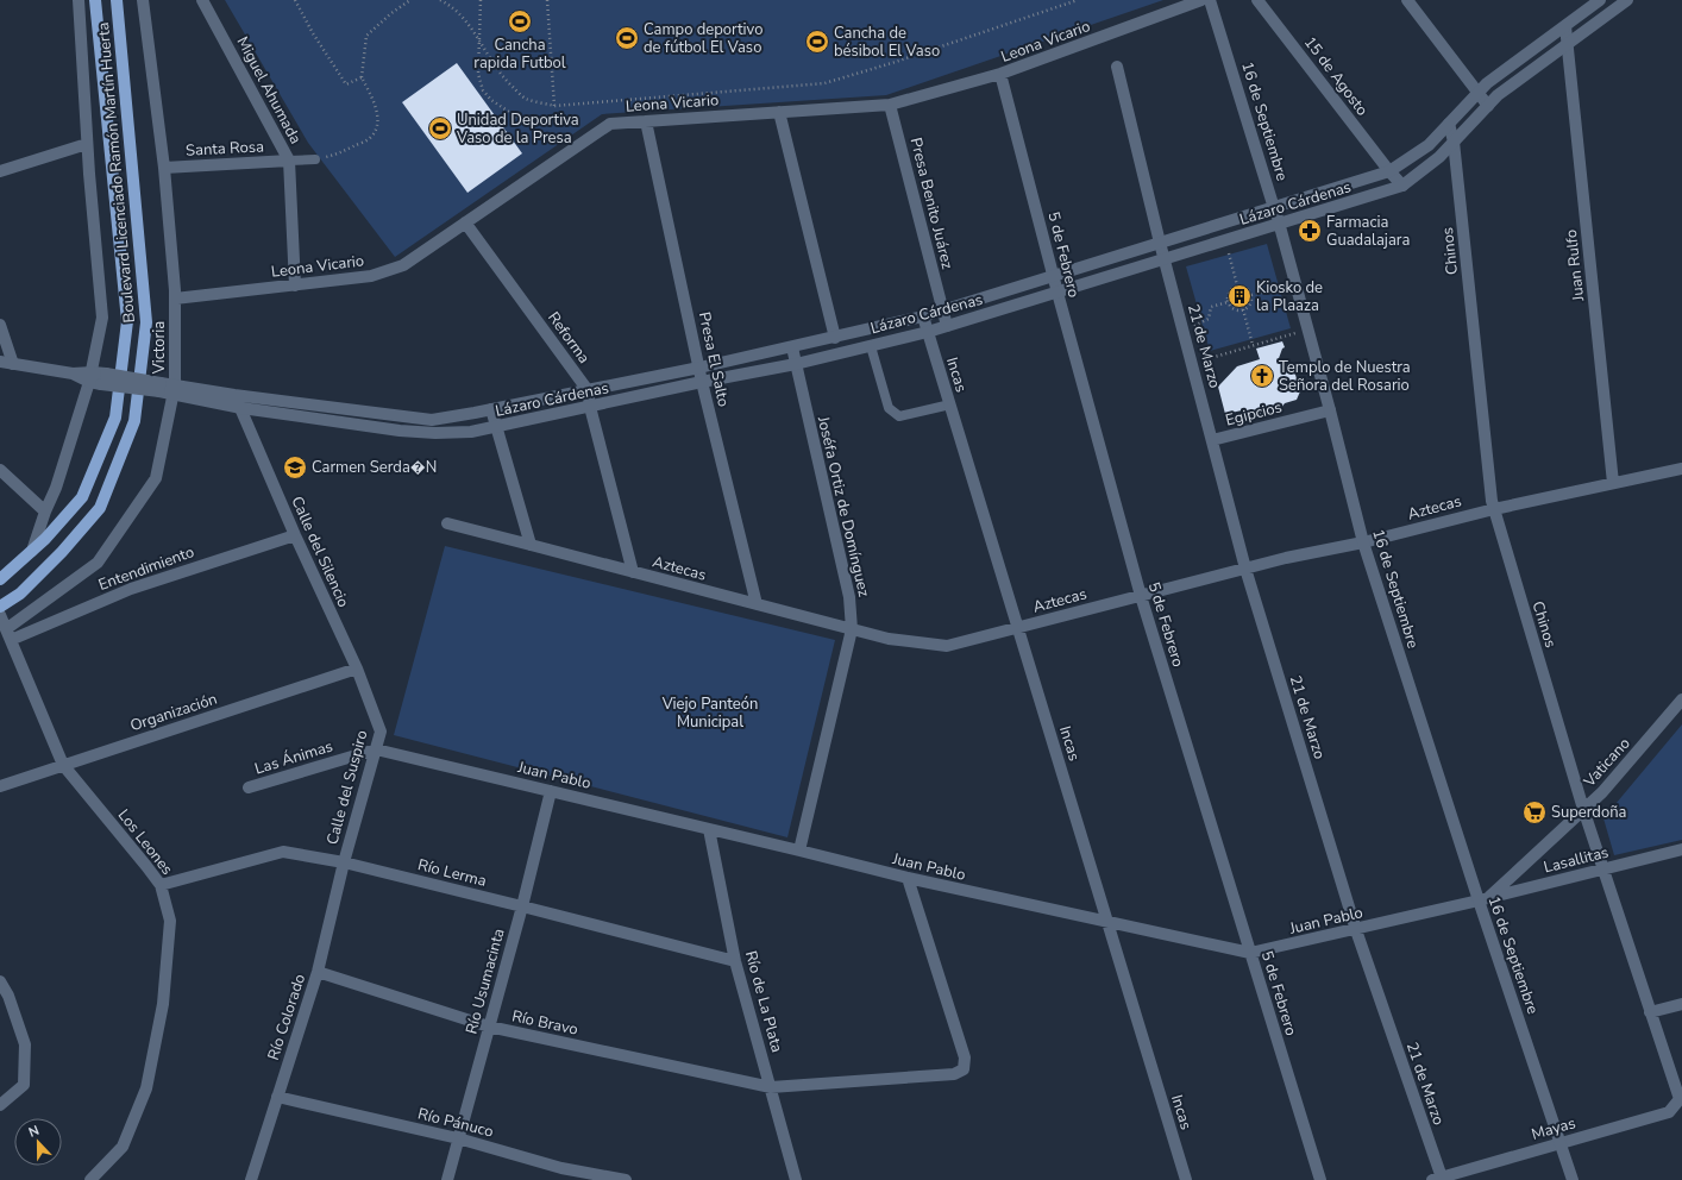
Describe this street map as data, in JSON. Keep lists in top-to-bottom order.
{
  "streets": {
    "main road": ["Boulevard Licenciado Ramón Martín Huerta"],
    "street": [
      "Leona Vicario",
      "15 de Agosto",
      "Miguel Ahumada",
      "16 de Septiembre",
      "Santa Rosa",
      "Presa Benito Juárez",
      "Lázaro Cárdenas",
      "Chinos",
      "5 de Febrero",
      "Juan Rulfo",
      "Reforma",
      "21 de Marzo",
      "Victoria",
      "Presa El Salto",
      "Incas",
      "Egipcios",
      "Joséfa Ortiz de Domínguez",
      "Aztecas",
      "Calle del Silencio",
      "Entendimiento",
      "Organización",
      "Las Ánimas",
      "Vaticano",
      "Juan Pablo",
      "Calle del Suspiro",
      "Los Leones",
      "Lasallitas",
      "Río Lerma",
      "Río Usumacinta",
      "Río de La Plata",
      "Río Colorado",
      "Río Bravo",
      "Río Pánuco",
      "Mayas"
    ]
  },
  "crossings": [
    ["Leona Vicario", "Miguel Ahumada"],
    ["Leona Vicario", "Presa Benito Juárez"],
    ["Leona Vicario", "5 de Febrero"],
    ["Leona Vicario", "Reforma"],
    ["Leona Vicario", "Victoria"],
    ["Leona Vicario", "Presa El Salto"],
    ["15 de Agosto", "Lázaro Cárdenas"],
    ["Miguel Ahumada", "Santa Rosa"],
    ["16 de Septiembre", "Lázaro Cárdenas"],
    ["16 de Septiembre", "Egipcios"],
    ["16 de Septiembre", "Aztecas"],
    ["16 de Septiembre", "Vaticano"],
    ["16 de Septiembre", "Juan Pablo"],
    ["16 de Septiembre", "Lasallitas"],
    ["16 de Septiembre", "Mayas"],
    ["Santa Rosa", "Victoria"],
    ["Presa Benito Juárez", "Lázaro Cárdenas"],
    ["Lázaro Cárdenas", "Chinos"],
    ["Lázaro Cárdenas", "5 de Febrero"],
    ["Lázaro Cárdenas", "Juan Rulfo"],
    ["Lázaro Cárdenas", "Reforma"],
    ["Lázaro Cárdenas", "21 de Marzo"],
    ["Lázaro Cárdenas", "Victoria"],
    ["Lázaro Cárdenas", "Presa El Salto"],
    ["Lázaro Cárdenas", "Incas"],
    ["Lázaro Cárdenas", "Joséfa Ortiz de Domínguez"],
    ["Lázaro Cárdenas", "Calle del Silencio"],
    ["Chinos", "Aztecas"],
    ["Chinos", "Vaticano"],
    ["Chinos", "Lasallitas"],
    ["Chinos", "Mayas"],
    ["5 de Febrero", "Aztecas"],
    ["5 de Febrero", "Juan Pablo"],
    ["Juan Rulfo", "Aztecas"],
    ["Reforma", "Aztecas"],
    ["21 de Marzo", "Egipcios"],
    ["21 de Marzo", "Aztecas"],
    ["21 de Marzo", "Juan Pablo"],
    ["21 de Marzo", "Mayas"],
    ["Victoria", "Entendimiento"],
    ["Victoria", "Los Leones"],
    ["Presa El Salto", "Aztecas"],
    ["Incas", "Aztecas"],
    ["Incas", "Juan Pablo"],
    ["Joséfa Ortiz de Domínguez", "Aztecas"],
    ["Joséfa Ortiz de Domínguez", "Juan Pablo"],
    ["Calle del Silencio", "Entendimiento"],
    ["Calle del Silencio", "Organización"],
    ["Calle del Silencio", "Calle del Suspiro"],
    ["Entendimiento", "Los Leones"],
    ["Organización", "Calle del Suspiro"],
    ["Organización", "Los Leones"],
    ["Las Ánimas", "Juan Pablo"],
    ["Las Ánimas", "Calle del Suspiro"],
    ["Vaticano", "Juan Pablo"],
    ["Vaticano", "Lasallitas"],
    ["Juan Pablo", "Calle del Suspiro"],
    ["Juan Pablo", "Lasallitas"],
    ["Juan Pablo", "Río Usumacinta"],
    ["Juan Pablo", "Río de La Plata"],
    ["Juan Pablo", "Río Bravo"],
    ["Calle del Suspiro", "Río Lerma"],
    ["Calle del Suspiro", "Río Colorado"],
    ["Los Leones", "Río Lerma"],
    ["Río Lerma", "Río Usumacinta"],
    ["Río Lerma", "Río de La Plata"],
    ["Río Lerma", "Río Colorado"],
    ["Río Usumacinta", "Río Bravo"],
    ["Río Usumacinta", "Río Pánuco"],
    ["Río de La Plata", "Río Bravo"],
    ["Río Colorado", "Río Bravo"],
    ["Río Colorado", "Río Pánuco"]
  ],
  "parks": ["Viejo Panteón Municipal"],
  "places": {
    "sports": [
      "Cancha rapida Futbol",
      "Campo deportivo de fútbol El Vaso",
      "Cancha de bésibol El Vaso",
      "Unidad Deportiva Vaso de la Presa"
    ],
    "pharmacy": ["Farmacia Guadalajara"],
    "building": ["Kiosko de la Plaaza"],
    "church": ["Templo de Nuestra Señora del Rosario"],
    "school or university": ["Carmen Serda�N"],
    "supermarket": ["Superdoña"]
  },
  "north": "top"
}
